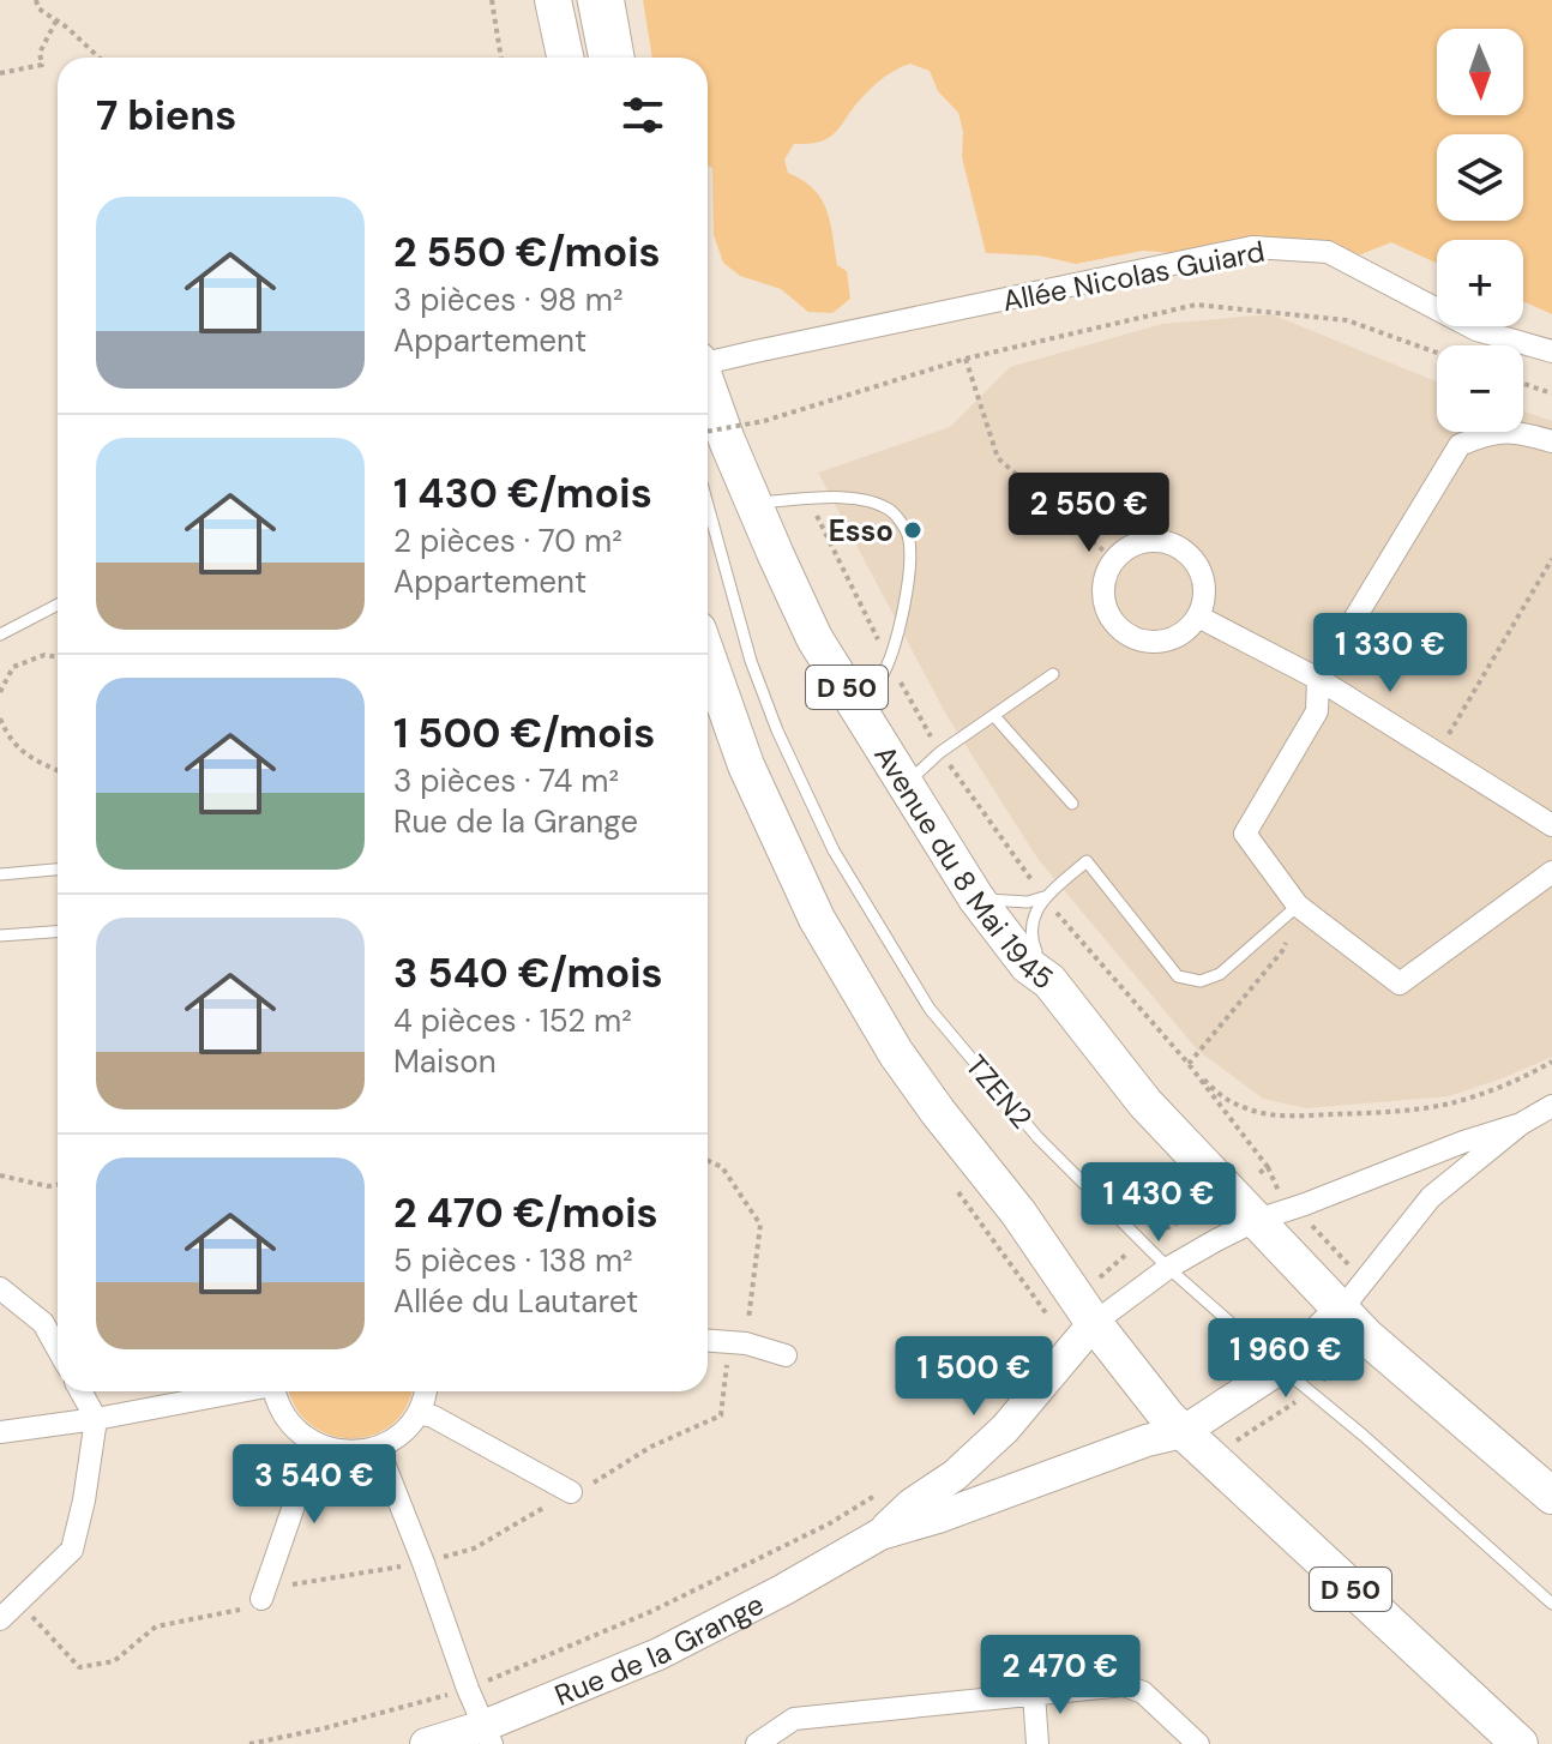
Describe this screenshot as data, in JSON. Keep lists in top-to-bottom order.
{
  "streets": {
    "main road": ["D 50", "Avenue du 8 Mai 1945"],
    "street": ["Allée Nicolas Guiard", "Rue de la Grange"],
    "lane": ["TZEN2"]
  },
  "crossings": [
    ["D 50", "Rue de la Grange"],
    ["Avenue du 8 Mai 1945", "Rue de la Grange"],
    ["TZEN2", "Rue de la Grange"]
  ],
  "places": ["Esso"],
  "north": "bottom",
  "page": {
    "map_buttons": ["+", "−"],
    "heading": "7 biens",
    "list": [
      {
        "name": "2 550 €/mois",
        "note": "3 pièces · 98 m² · Appartement"
      },
      {
        "name": "1 430 €/mois",
        "note": "2 pièces · 70 m² · Appartement"
      },
      {
        "name": "1 500 €/mois",
        "note": "3 pièces · 74 m² · Rue de la Grange"
      },
      {
        "name": "3 540 €/mois",
        "note": "4 pièces · 152 m² · Maison"
      },
      {
        "name": "2 470 €/mois",
        "note": "5 pièces · 138 m² · Allée du Lautaret"
      }
    ],
    "price": [
      "2 550 €",
      "1 330 €",
      "1 430 €",
      "1 960 €",
      "1 500 €",
      "3 540 €",
      "2 470 €"
    ]
  }
}
